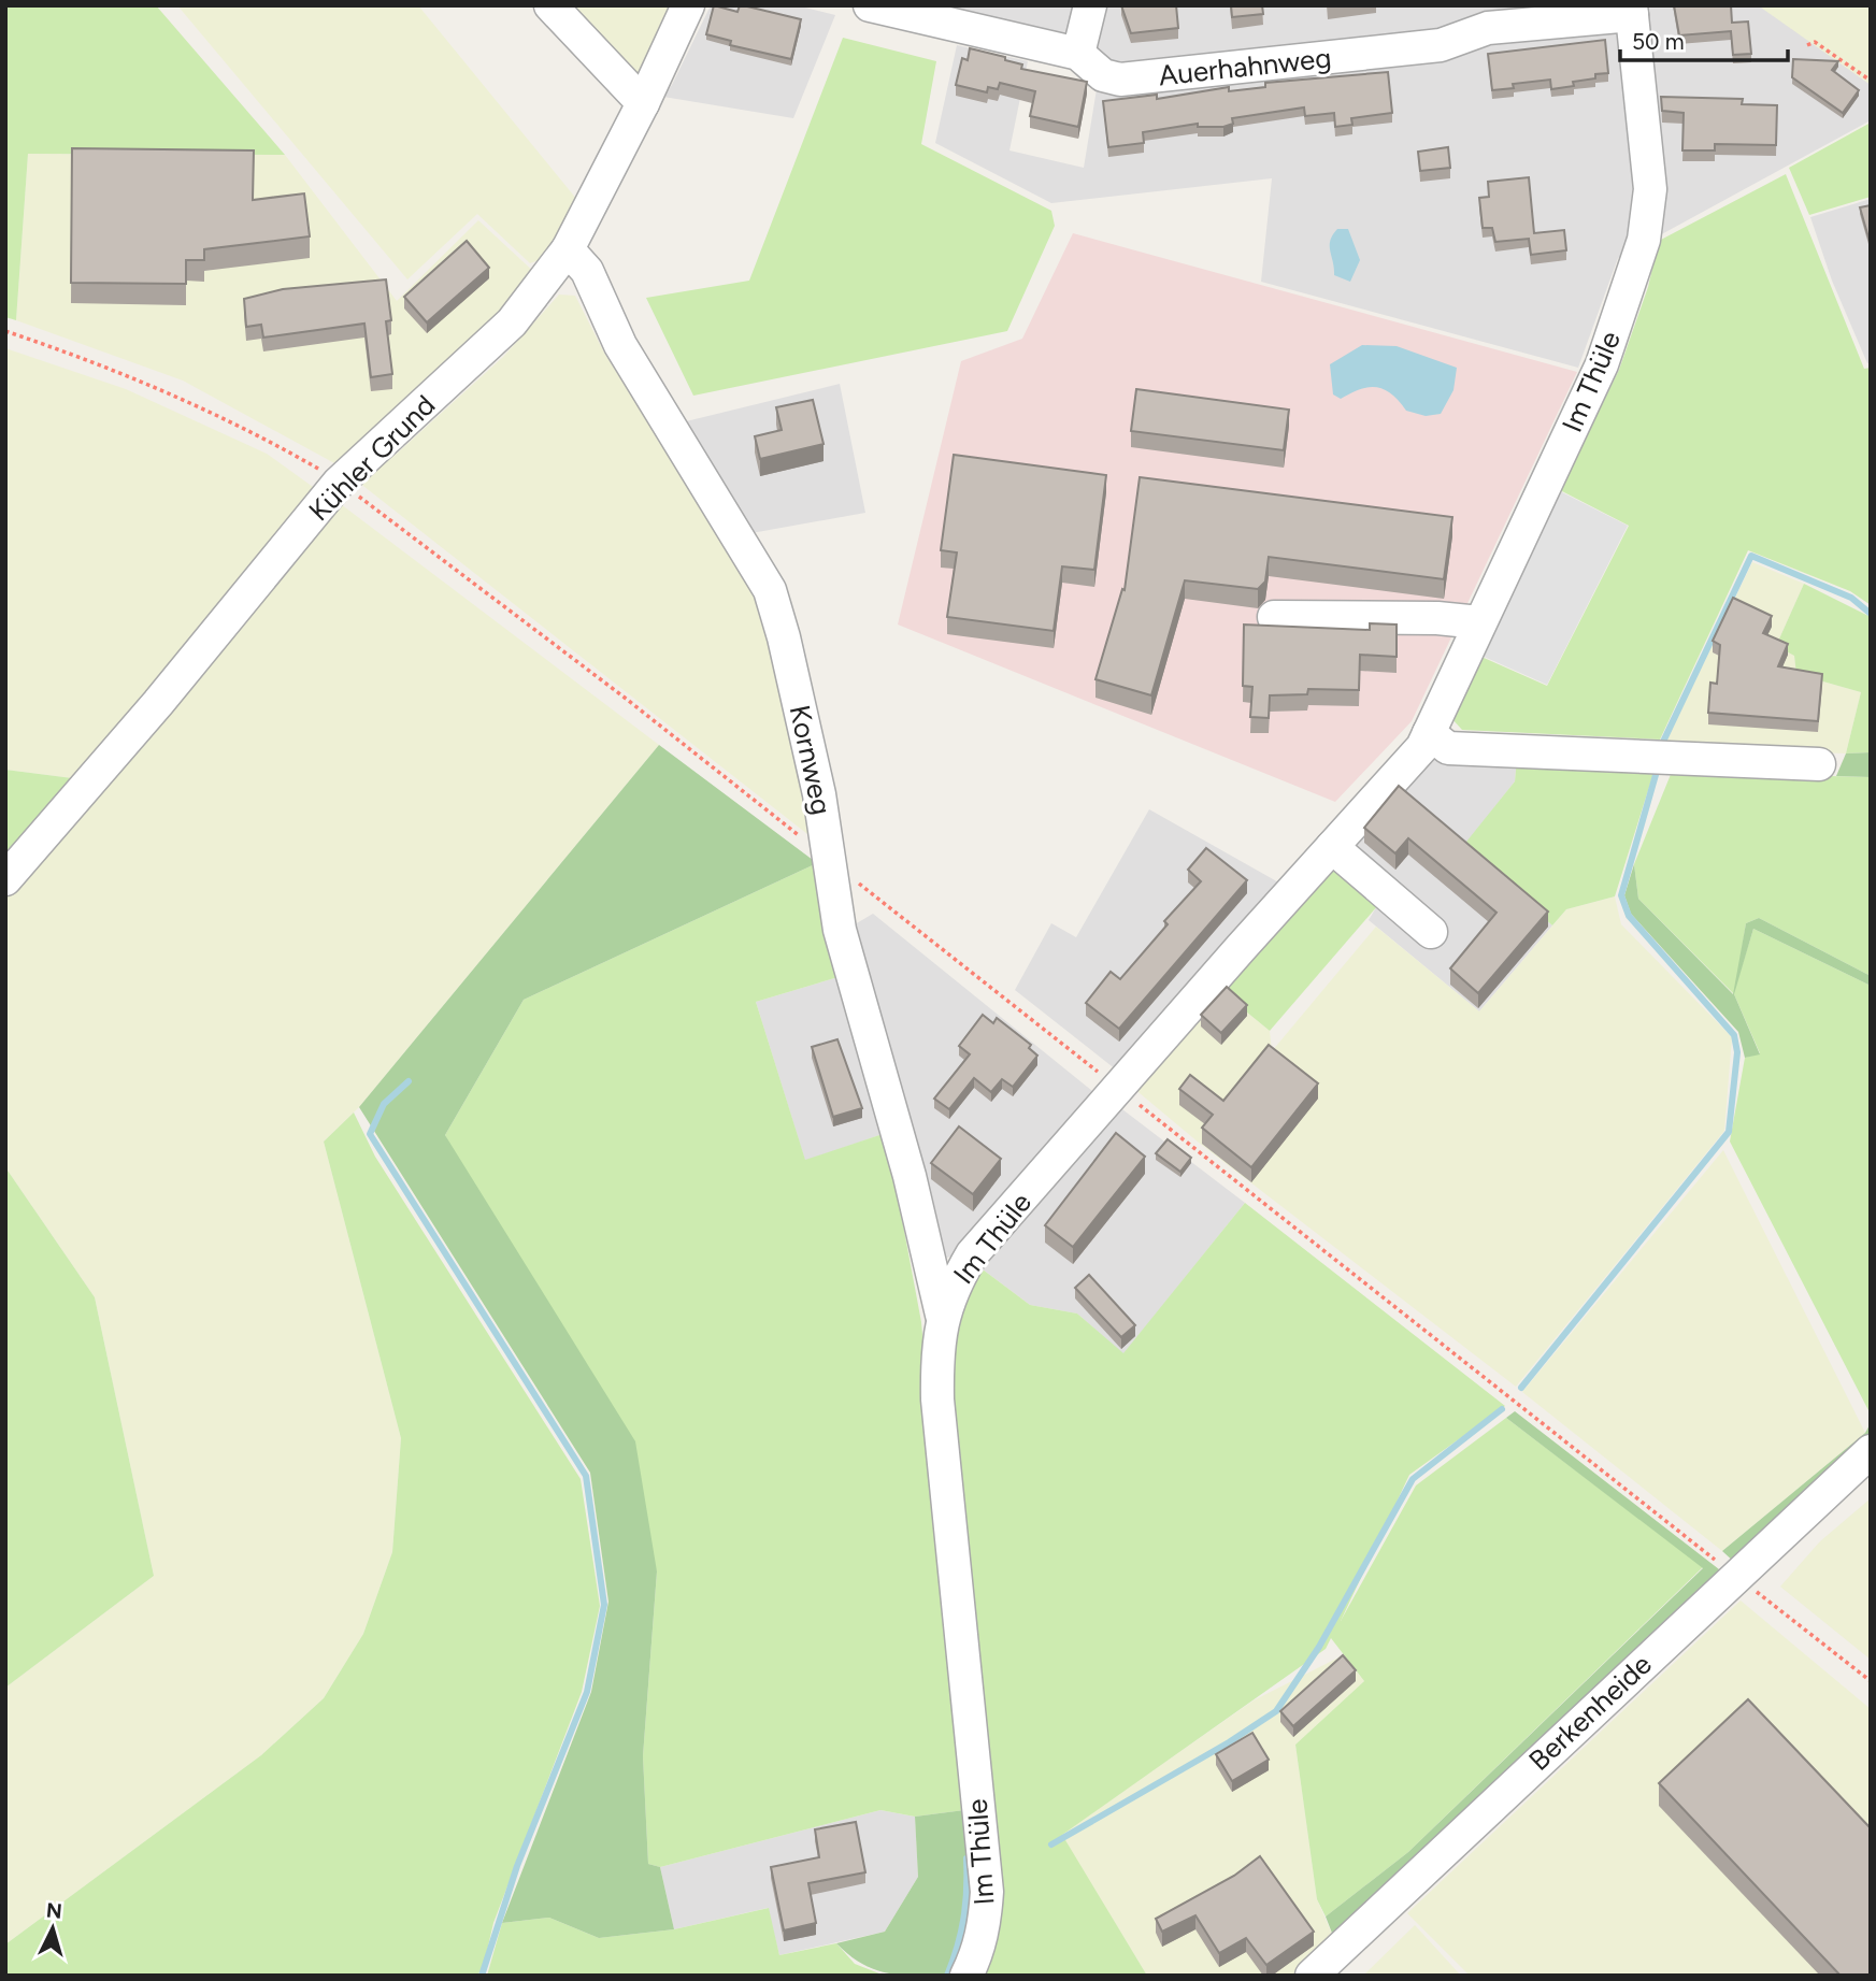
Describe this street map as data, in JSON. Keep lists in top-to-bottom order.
{
  "streets": {
    "street": [
      "Auerhahnweg",
      "Im Thüle",
      "Kühler Grund",
      "Kornweg",
      "Berkenheide"
    ]
  },
  "crossings": [
    ["Auerhahnweg", "Im Thüle"],
    ["Im Thüle", "Kornweg"],
    ["Kühler Grund", "Kornweg"]
  ],
  "scale_bar": "50 m",
  "north": "top"
}
